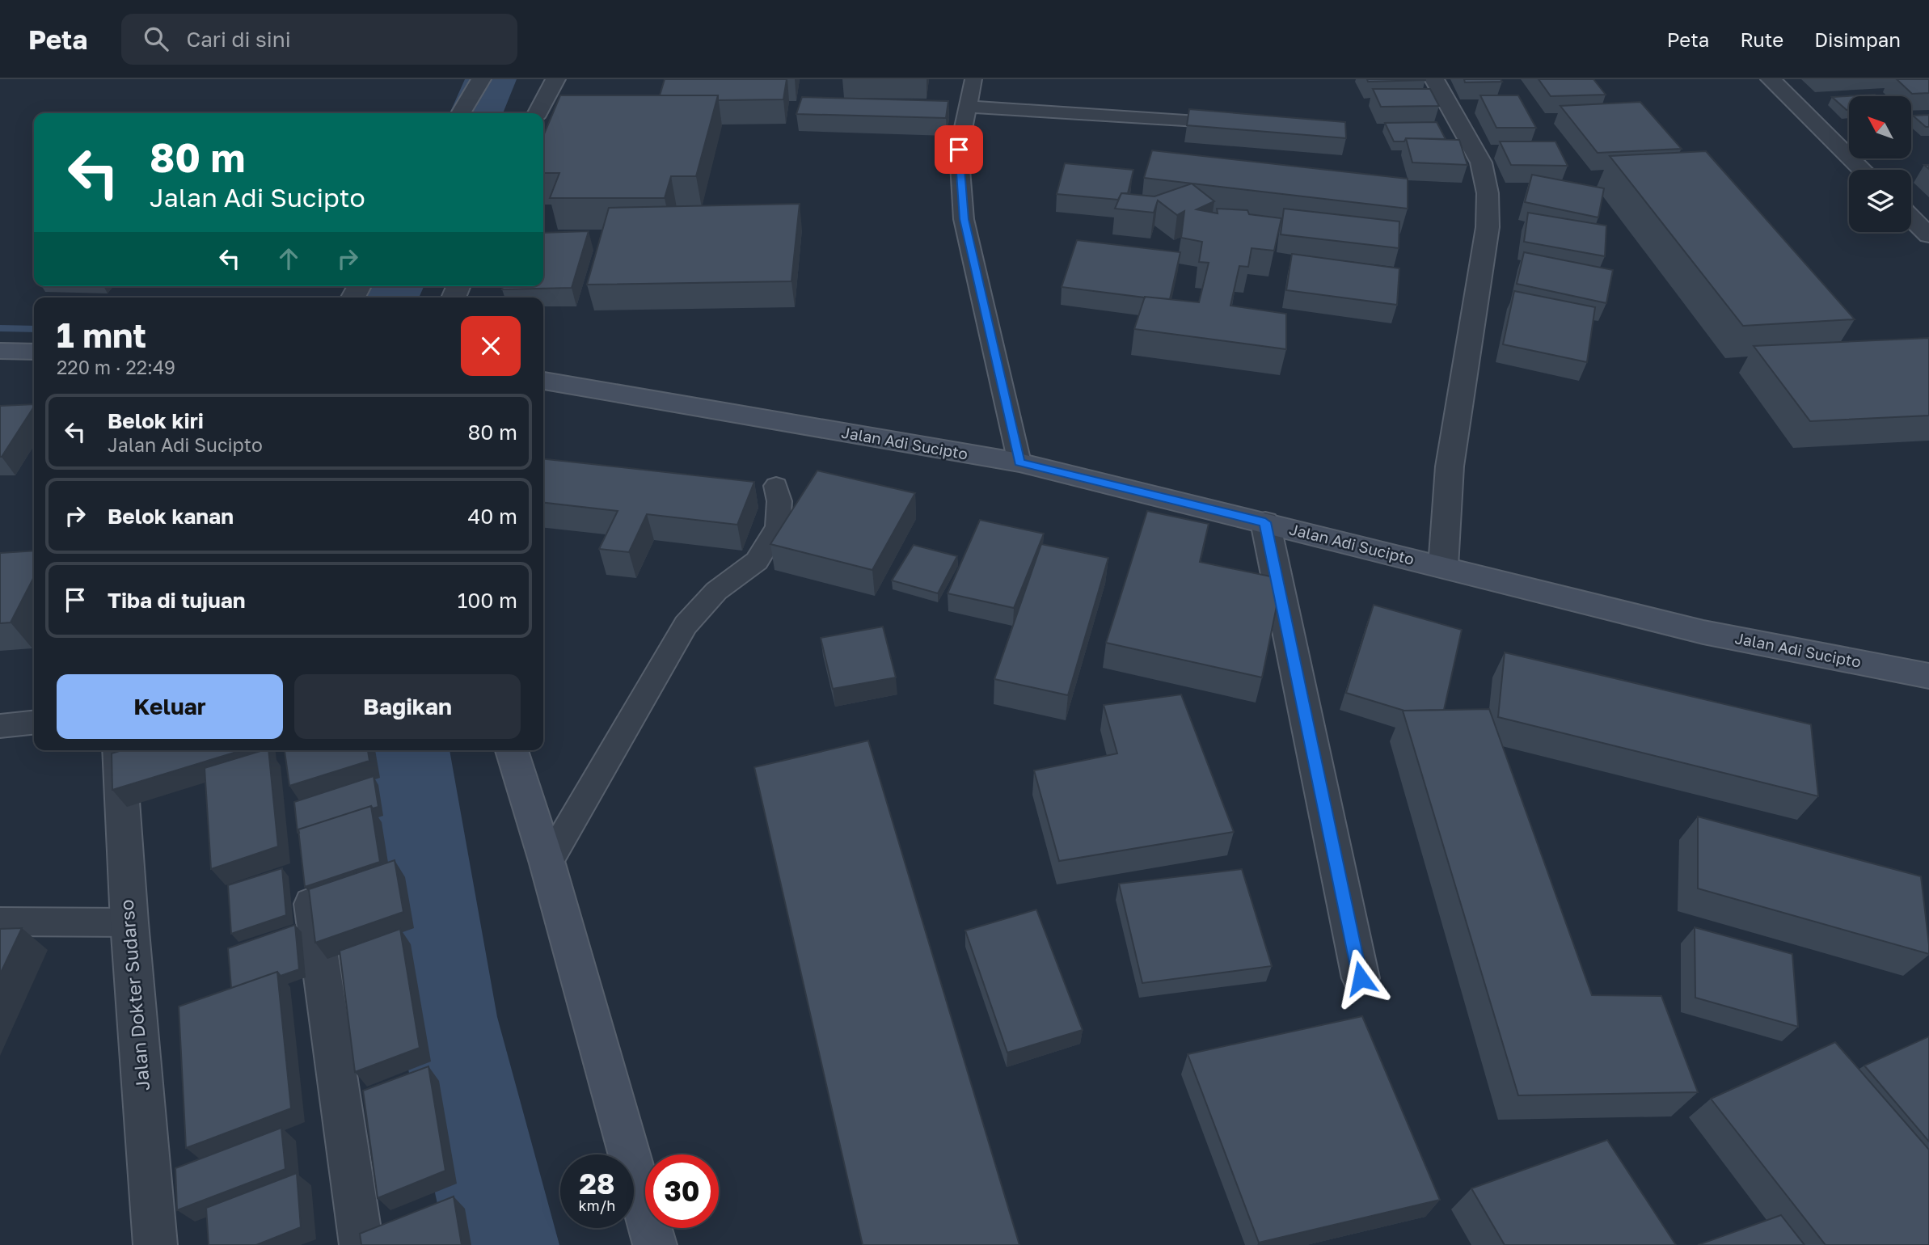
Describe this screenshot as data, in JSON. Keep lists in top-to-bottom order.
{
  "streets": {
    "main road": ["Jalan Adi Sucipto"],
    "street": ["Jalan Dokter Sudarso"]
  },
  "north": "top left",
  "page": {
    "header": "Peta",
    "search": "Cari di sini",
    "nav": ["Peta", "Rute", "Disimpan"],
    "turn": ["80 m", "Jalan Adi Sucipto"],
    "heading": ["1 mnt", "220 m · 22:49"],
    "list": [
      {
        "name": "Belok kiri",
        "note": "Jalan Adi Sucipto",
        "value": "80 m"
      },
      {
        "name": "Belok kanan",
        "value": "40 m"
      },
      {
        "name": "Tiba di tujuan",
        "value": "100 m"
      }
    ],
    "buttons": ["Keluar", "Bagikan"],
    "speed": "28 km/h",
    "limit": "30"
  }
}
